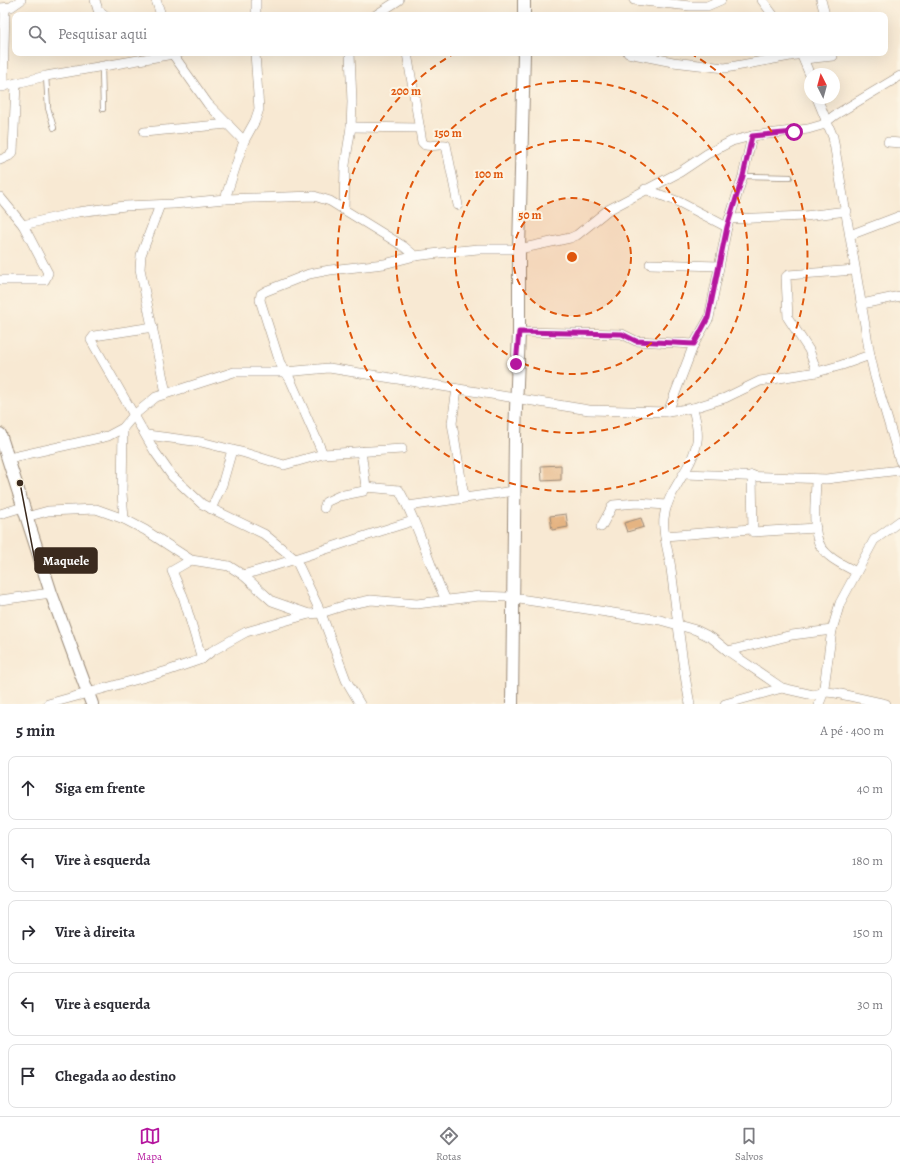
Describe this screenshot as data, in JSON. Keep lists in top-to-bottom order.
{
  "places": ["Maquele"],
  "north": "top",
  "page": {
    "search": "Pesquisar aqui",
    "heading": ["5 min", "A pé · 400 m"],
    "list": [
      ["Siga em frente", "40 m"],
      ["Vire à esquerda", "180 m"],
      ["Vire à direita", "150 m"],
      ["Vire à esquerda", "30 m"],
      "Chegada ao destino"
    ],
    "nav": ["Mapa", "Rotas", "Salvos"]
  },
  "rings": [
    "200 m",
    "150 m",
    "100 m",
    "50 m"
  ]
}
